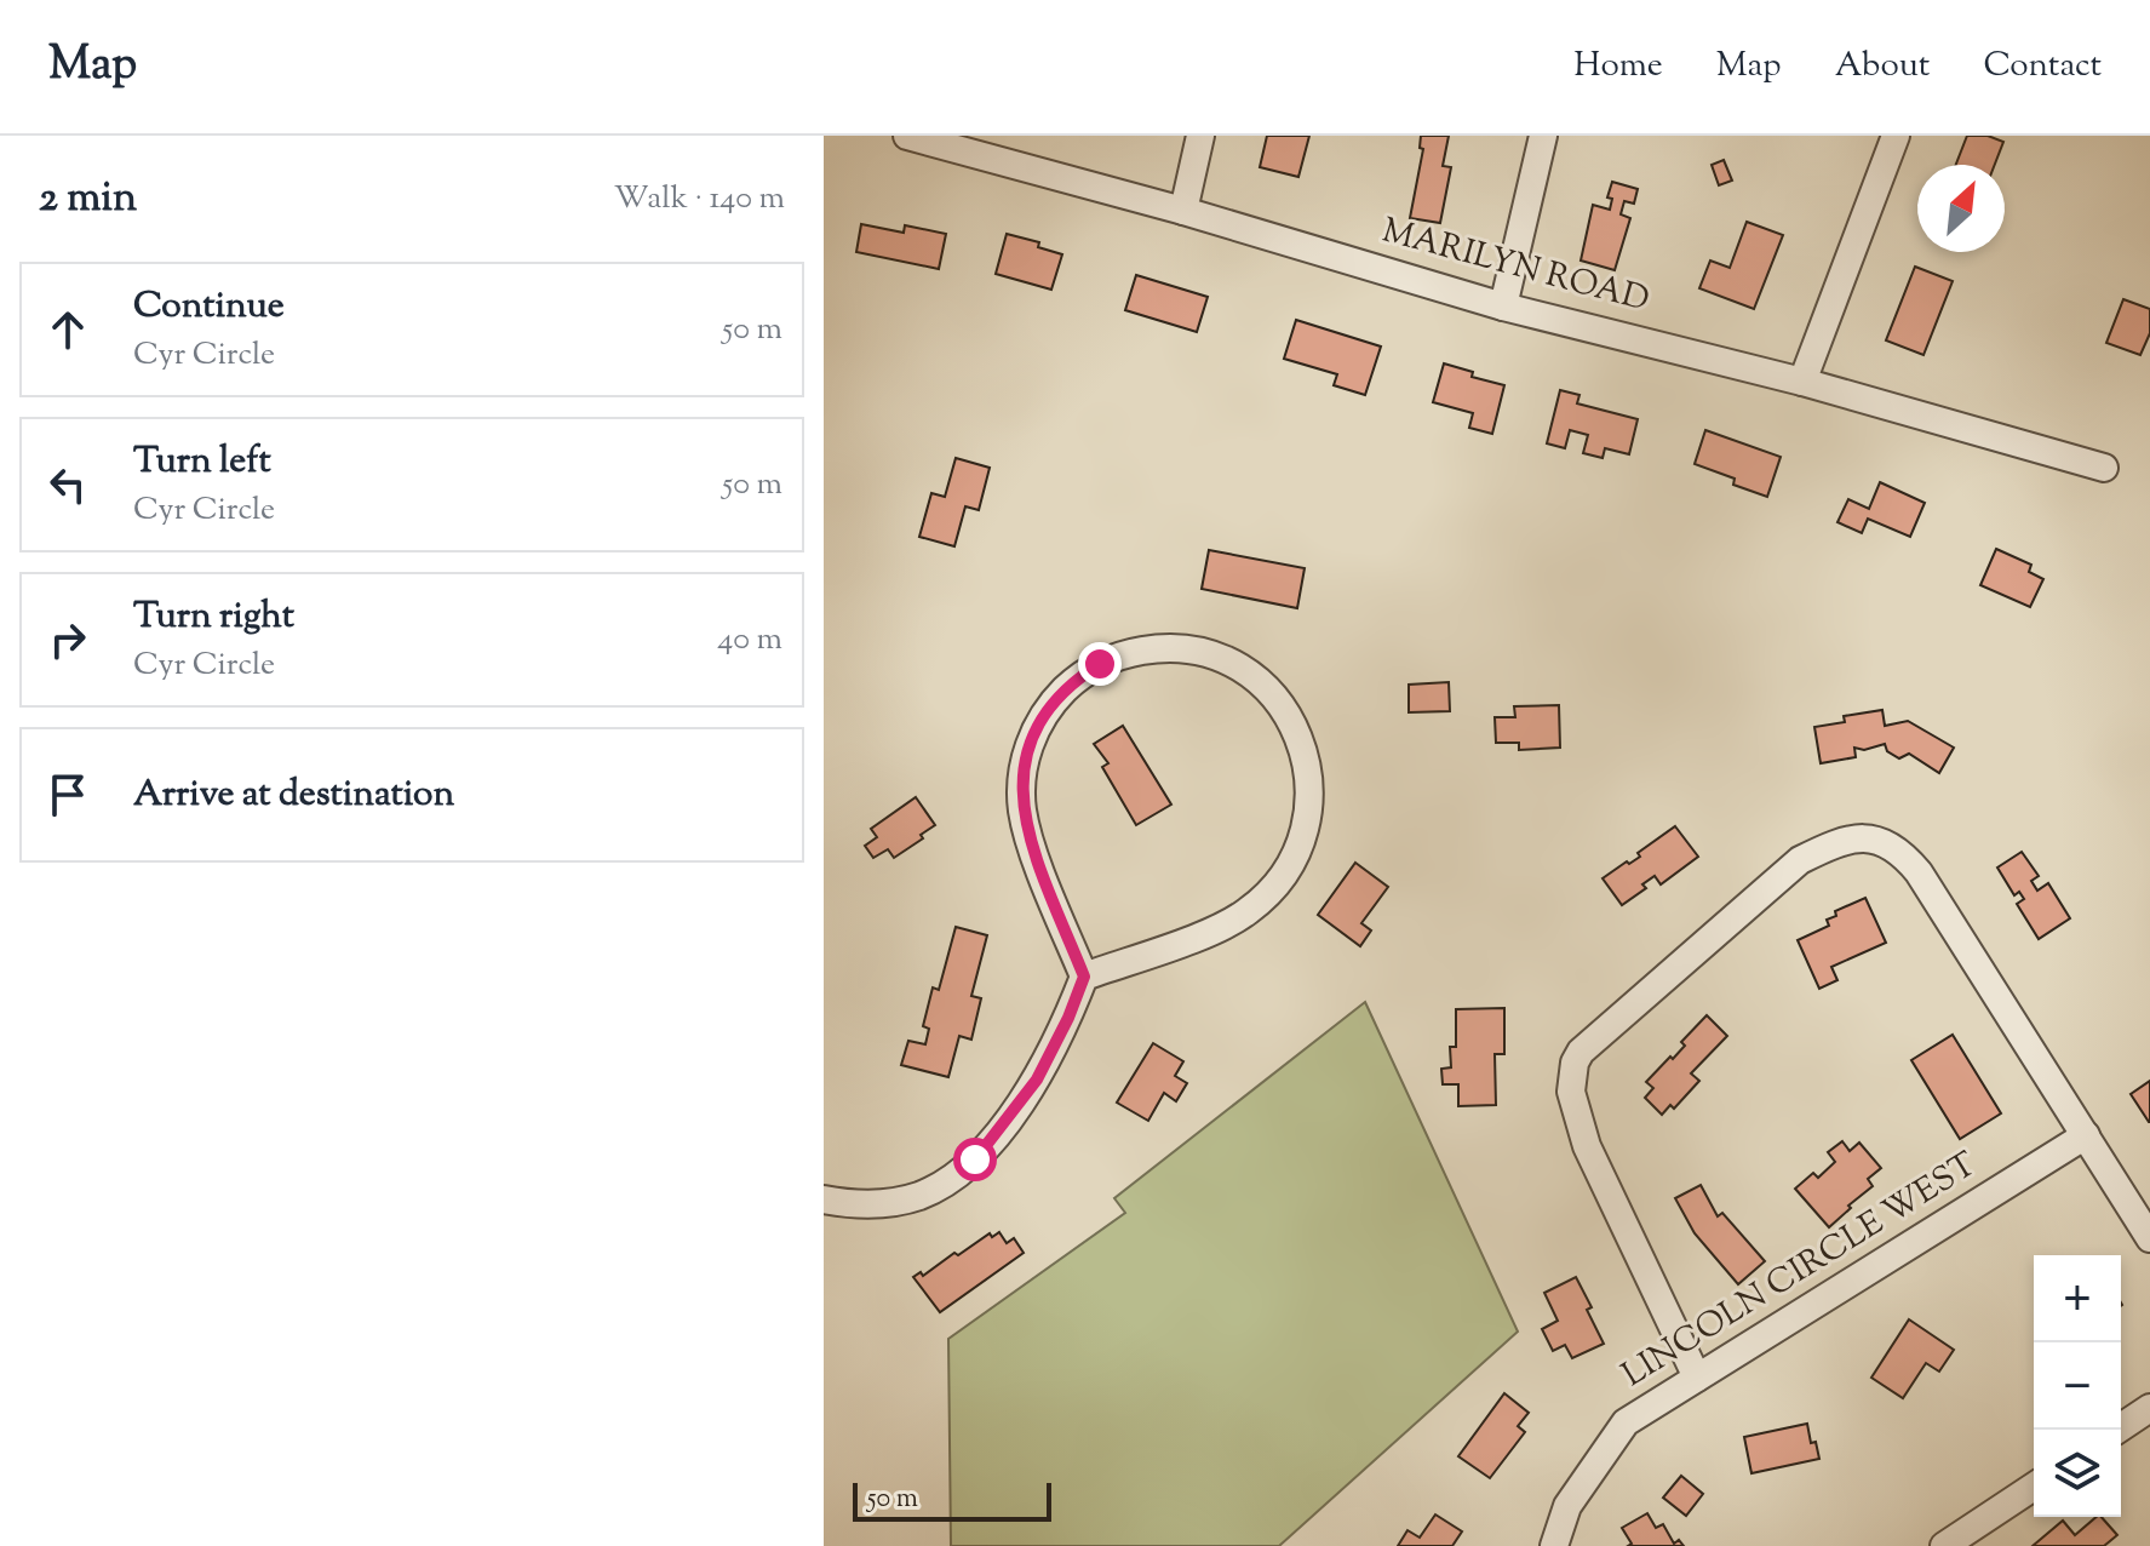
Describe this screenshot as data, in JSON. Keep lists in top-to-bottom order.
{
  "streets": {
    "street": ["MARILYN ROAD", "LINCOLN CIRCLE WEST"]
  },
  "scale_bar": "50 m",
  "north": "top right",
  "page": {
    "header": "Map",
    "nav": [
      "Home",
      "Map",
      "About",
      "Contact"
    ],
    "heading": ["2 min", "Walk · 140 m"],
    "list": [
      ["Continue", "Cyr Circle", "50 m"],
      ["Turn left", "Cyr Circle", "50 m"],
      ["Turn right", "Cyr Circle", "40 m"],
      "Arrive at destination"
    ],
    "map_buttons": ["+", "−"],
    "scale": "50 m"
  }
}
